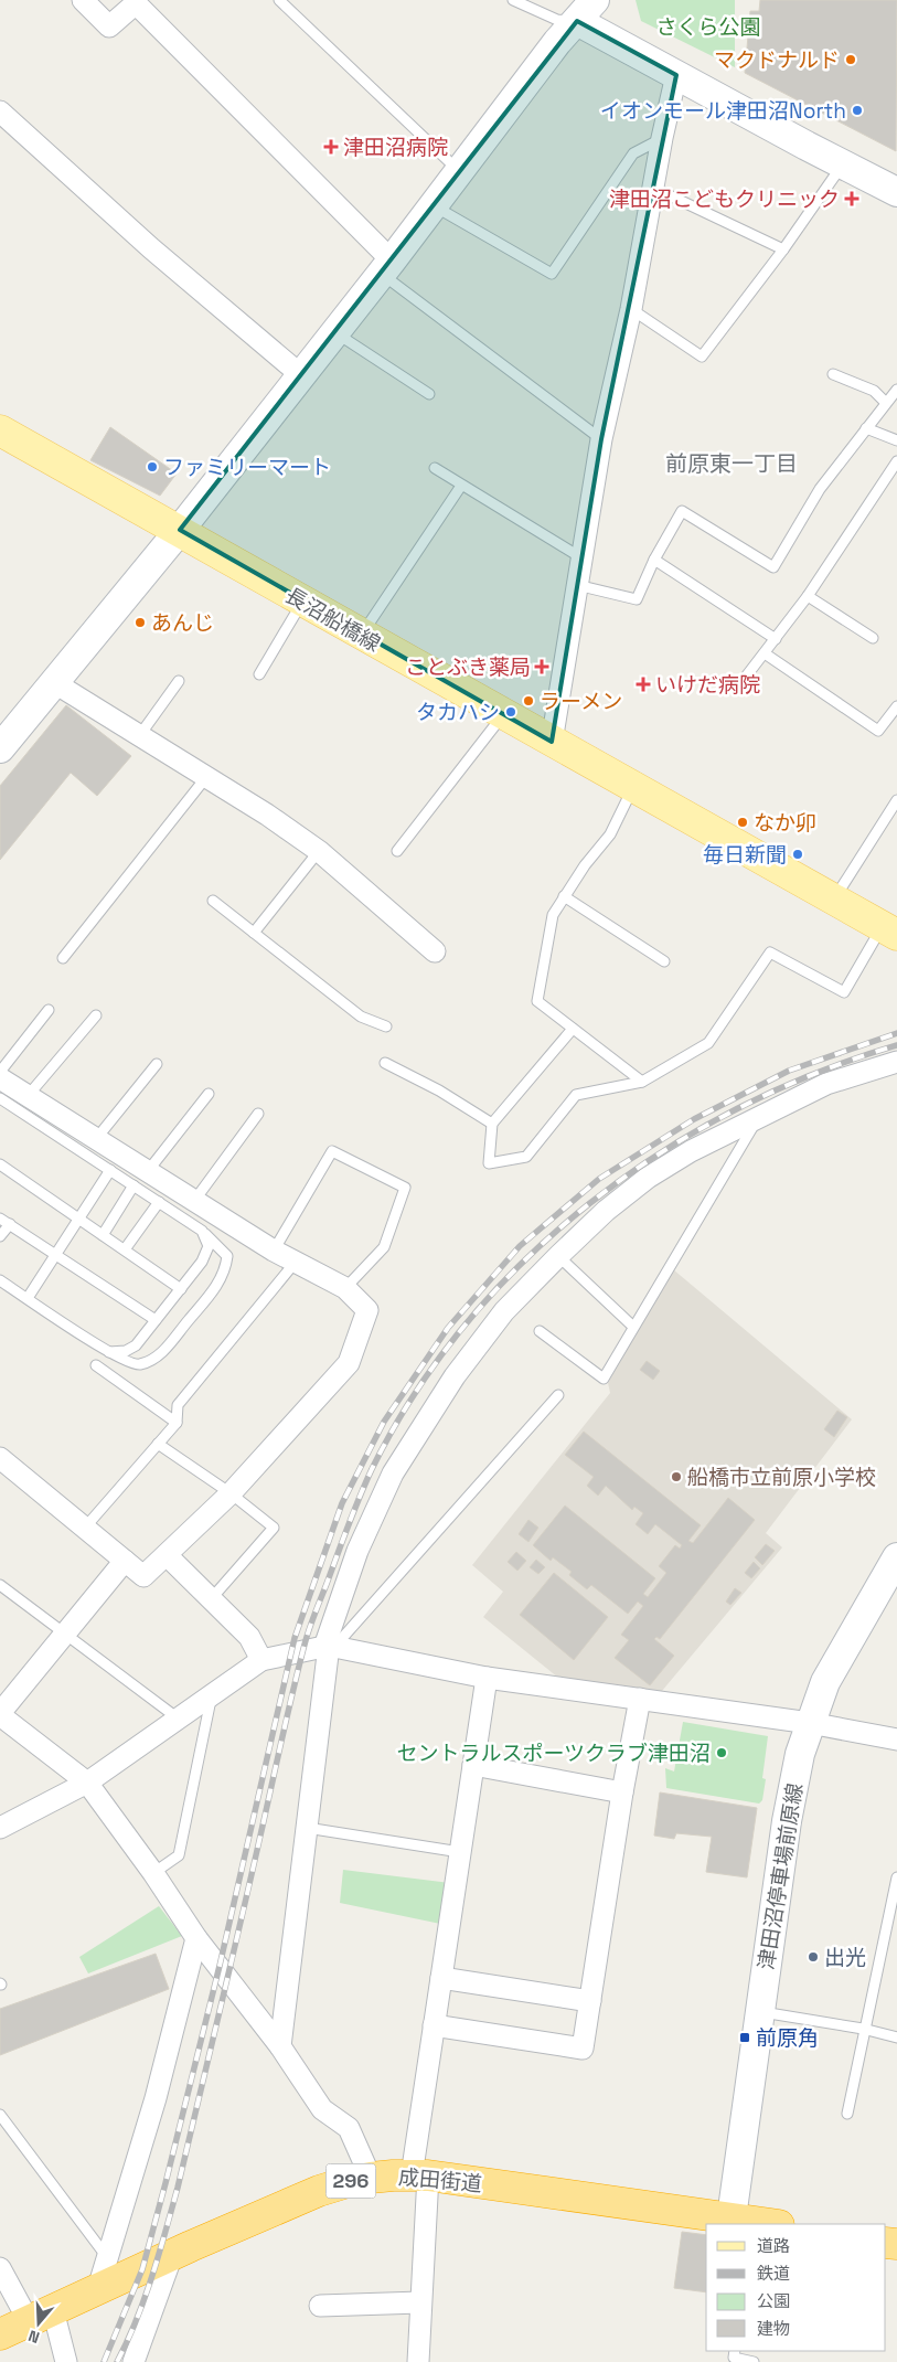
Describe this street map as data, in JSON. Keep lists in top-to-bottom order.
{
  "streets": {
    "highway": ["成田街道", "296"],
    "main road": ["長沼船橋線"],
    "street": ["津田沼停車場前原線"]
  },
  "crossings": [
    ["津田沼停車場前原線", "成田街道"]
  ],
  "districts": ["前原東一丁目"],
  "parks": ["さくら公園"],
  "places": {
    "other": [
      "マクドナルド",
      "イオンモール津田沼North",
      "ファミリーマート",
      "あんじ",
      "ラーメン",
      "タカハシ",
      "なか卯",
      "毎日新聞",
      "船橋市立前原小学校",
      "セントラルスポーツクラブ津田沼",
      "出光"
    ],
    "health": [
      "津田沼病院",
      "津田沼こどもクリニック",
      "ことぶき薬局",
      "いけだ病院"
    ],
    "transit": ["前原角"]
  },
  "legend": [
    "道路",
    "鉄道",
    "公園",
    "建物"
  ],
  "north": "bottom"
}
